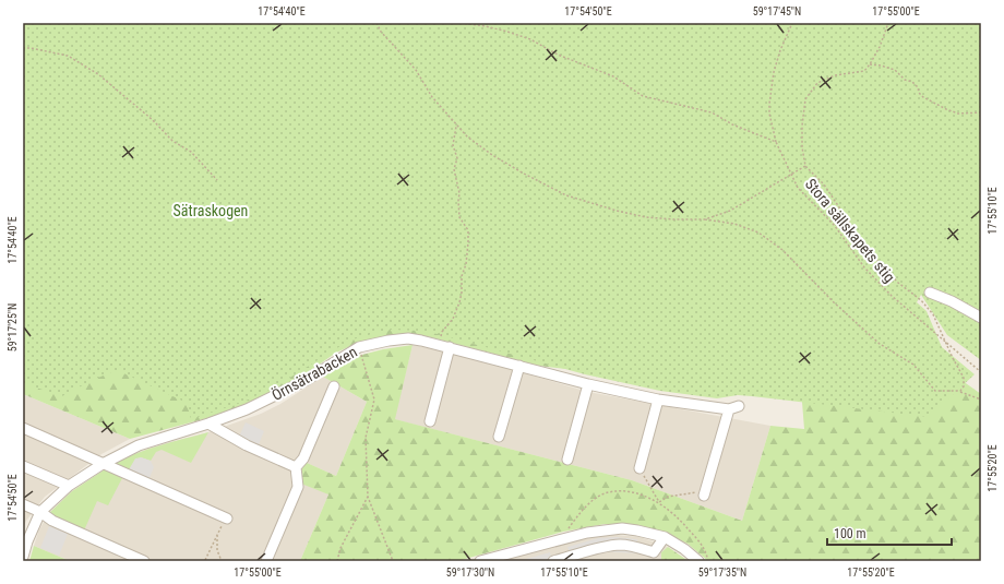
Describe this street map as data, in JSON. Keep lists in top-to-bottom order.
{
  "streets": {
    "street": ["Örnsätrabacken"],
    "path": ["Stora sällskapets stig"]
  },
  "parks": ["Sätraskogen"],
  "scale_bar": "100 m",
  "coordinates": [
    "17°54'40\"E",
    "17°54'50\"E",
    "59°17'45\"N",
    "17°55'00\"E",
    "17°55'10\"E",
    "59°17'25\"N",
    "17°55'20\"E",
    "59°17'30\"N",
    "59°17'35\"N"
  ]
}
